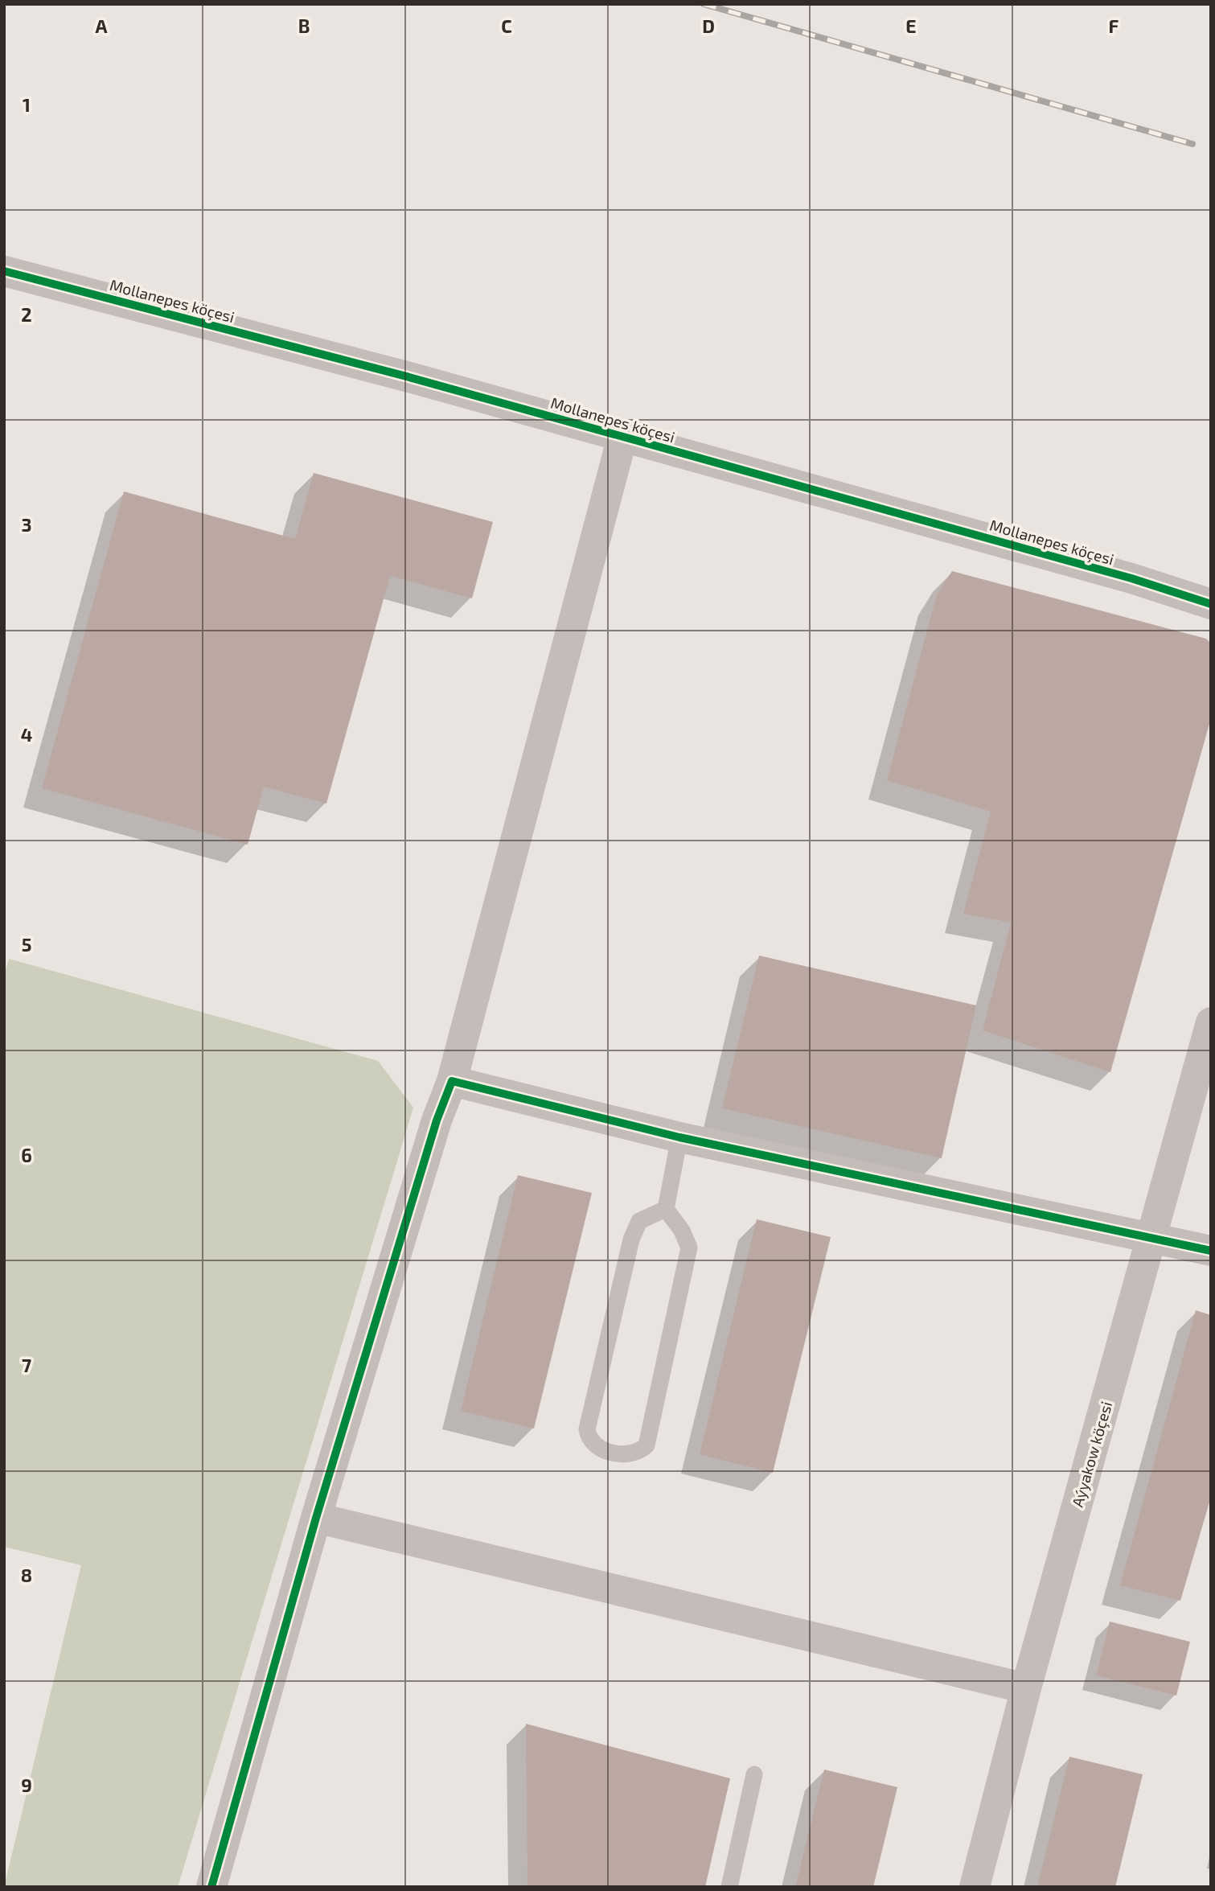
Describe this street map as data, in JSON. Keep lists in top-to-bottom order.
{
  "streets": {
    "street": ["Mollanepes köçesi", "Aýyakow köçesi"]
  },
  "grid": {
    "columns": [
      "A",
      "B",
      "C",
      "D",
      "E",
      "F"
    ],
    "rows": [
      "1",
      "2",
      "3",
      "4",
      "5",
      "6",
      "7",
      "8",
      "9"
    ]
  }
}
